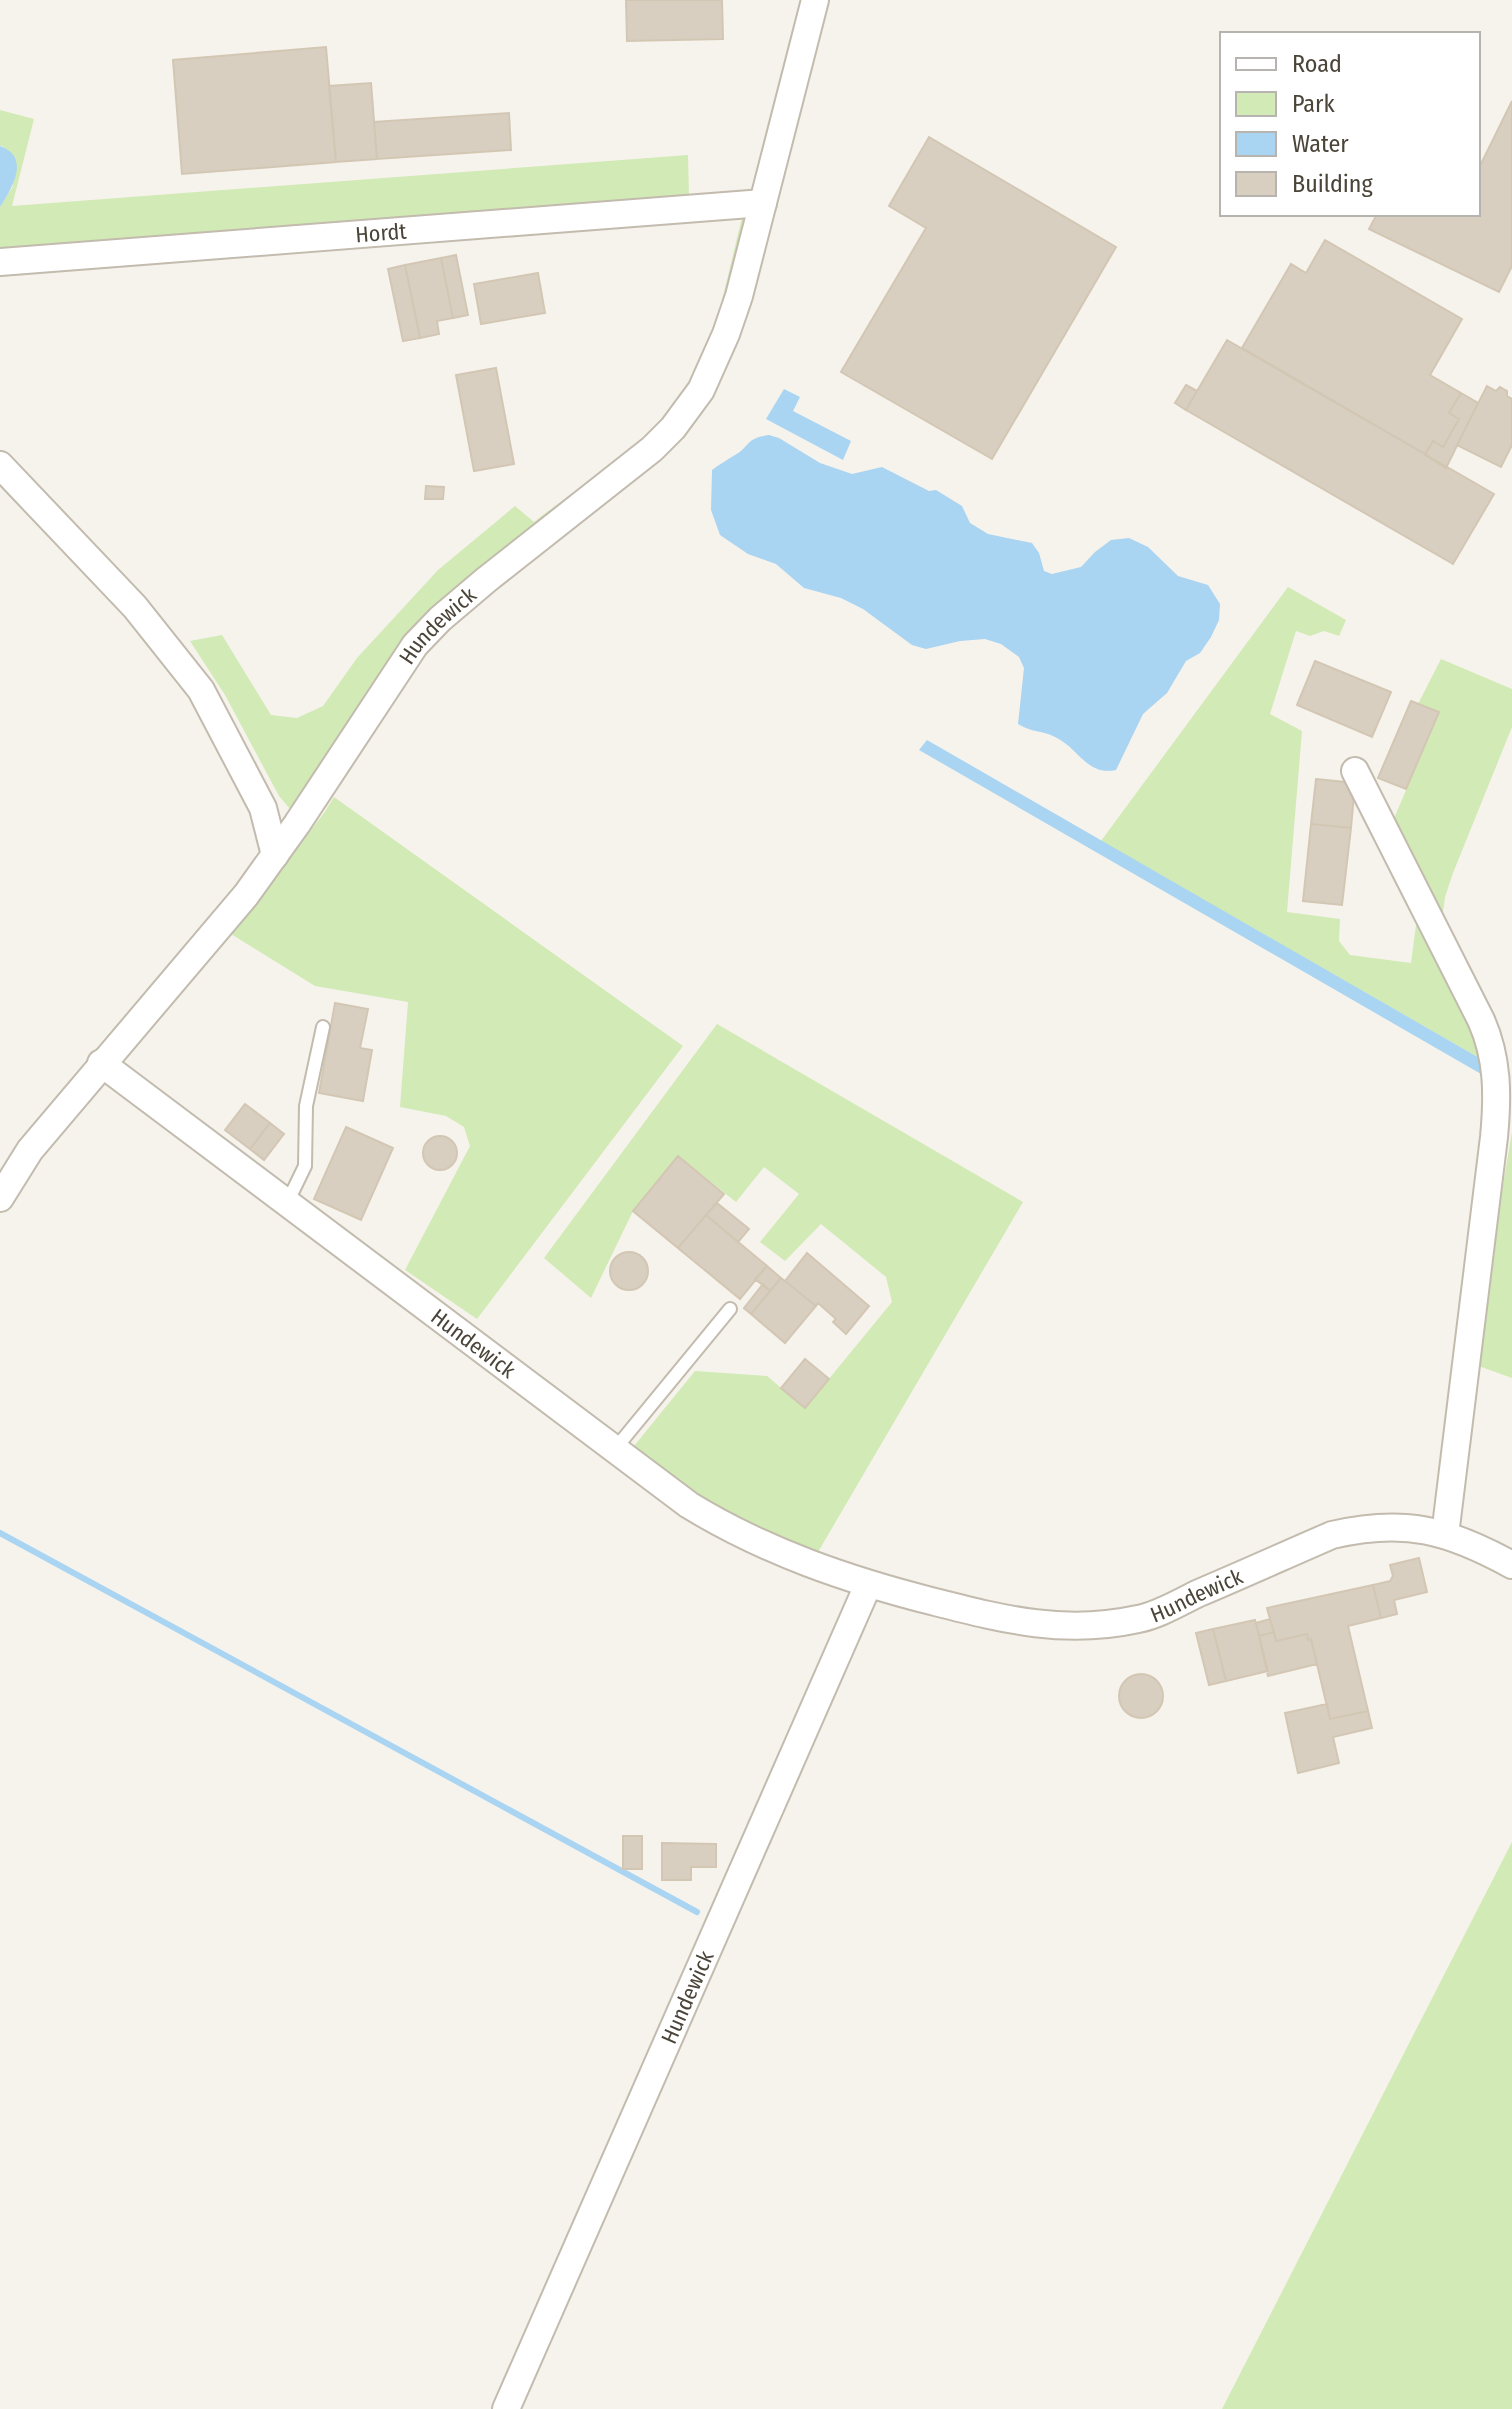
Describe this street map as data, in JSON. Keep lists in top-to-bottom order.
{
  "streets": {
    "street": ["Hordt", "Hundewick"]
  },
  "crossings": [
    ["Hordt", "Hundewick"]
  ],
  "legend": [
    "Road",
    "Park",
    "Water",
    "Building"
  ]
}
